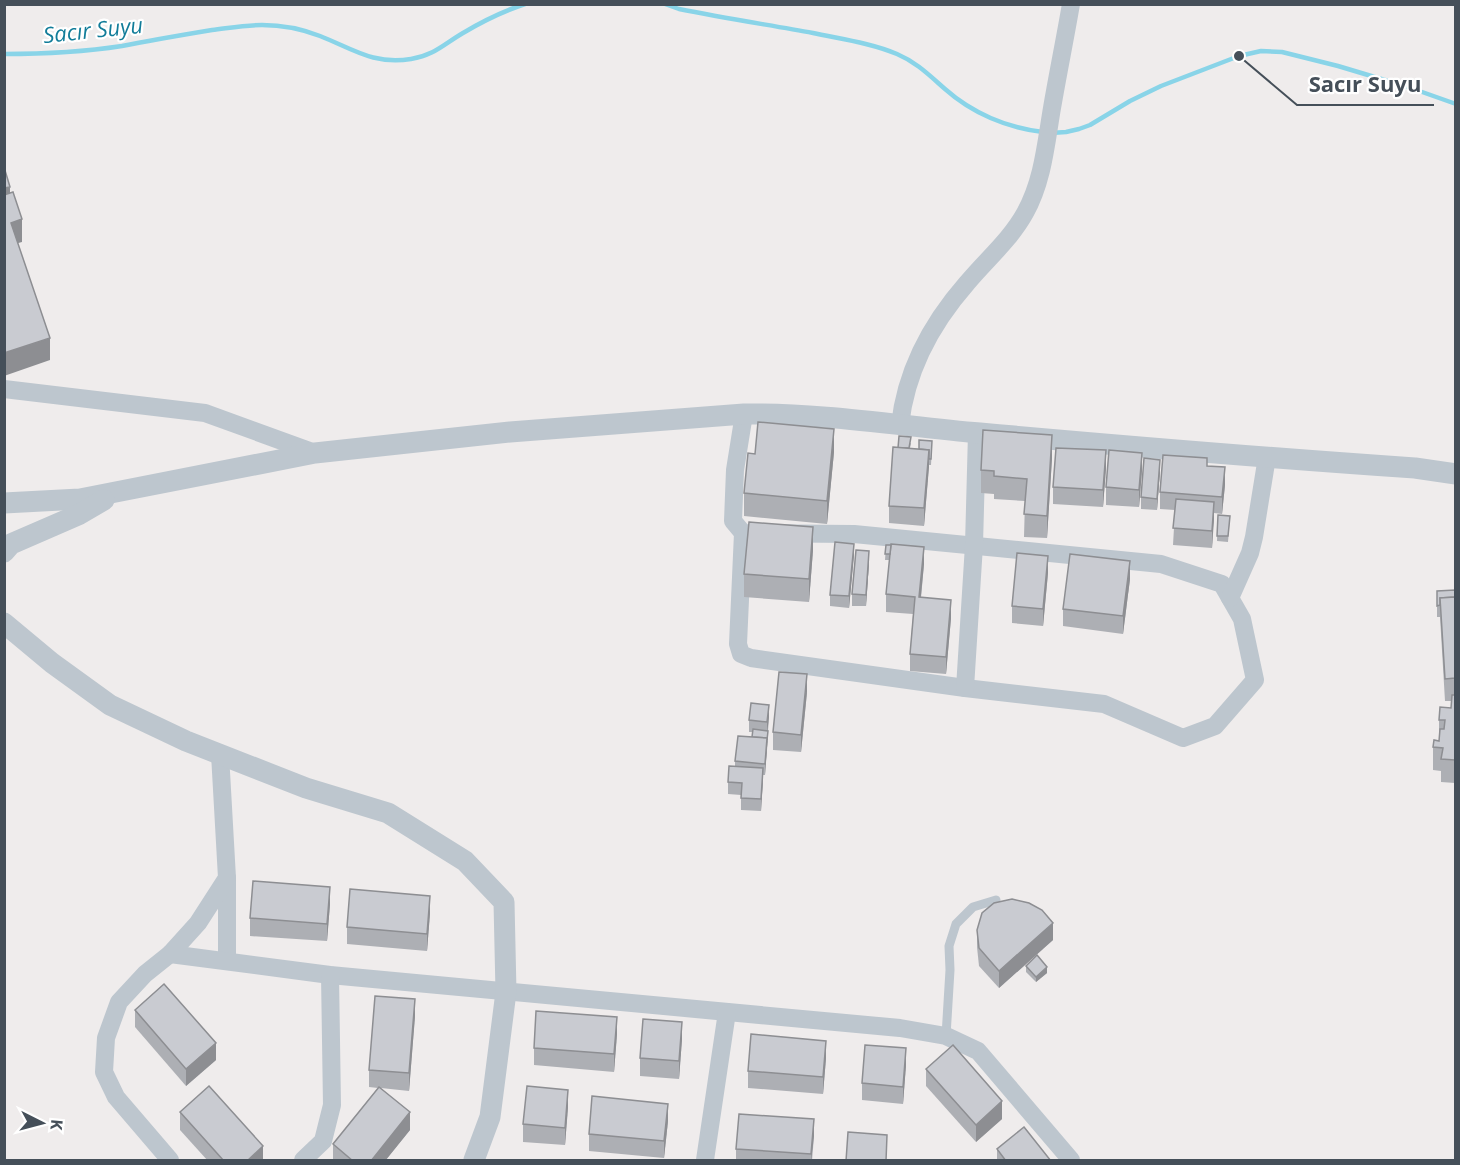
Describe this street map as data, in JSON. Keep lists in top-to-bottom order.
{
  "water": ["Sacır Suyu"],
  "places": ["Sacır Suyu"],
  "north": "right"
}
